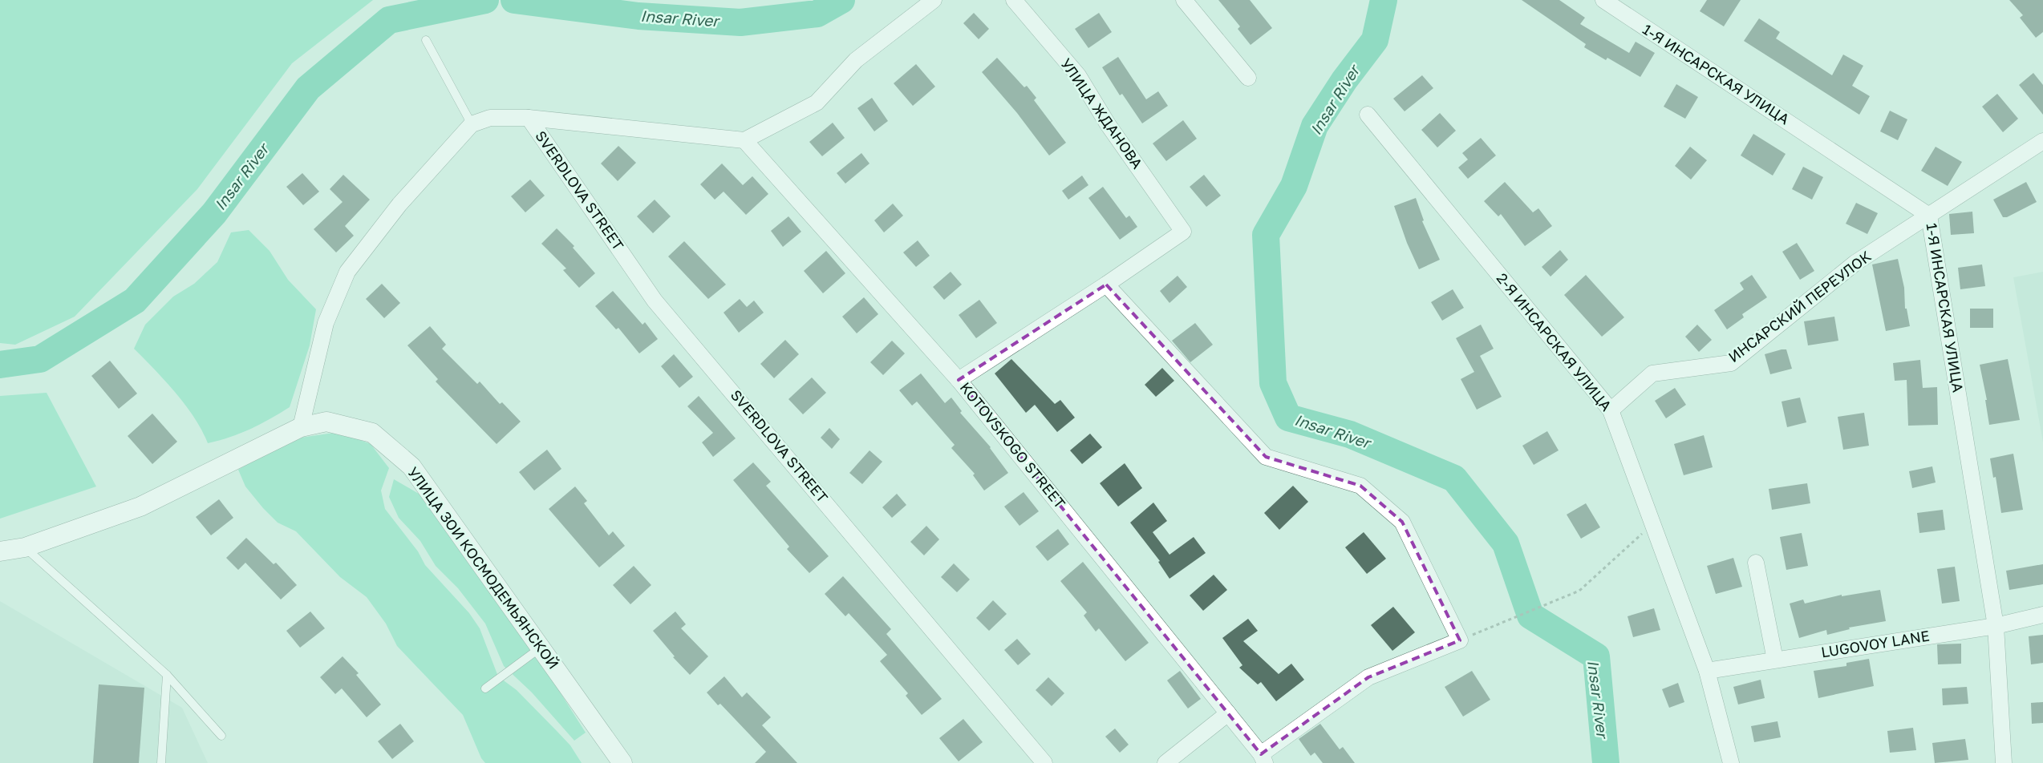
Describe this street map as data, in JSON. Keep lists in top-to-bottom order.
{
  "streets": {
    "street": [
      "1-Я ИНСАРСКАЯ УЛИЦА",
      "УЛИЦА ЖДАНОВА",
      "SVERDLOVA STREET",
      "ИНСАРСКИЙ ПЕРЕУЛОК",
      "2-Я ИНСАРСКАЯ УЛИЦА",
      "KOTOVSKOGO STREET",
      "УЛИЦА ЗОИ КОСМОДЕМЬЯНСКОЙ",
      "LUGOVOY LANE"
    ]
  },
  "crossings": [
    ["1-Я ИНСАРСКАЯ УЛИЦА", "ИНСАРСКИЙ ПЕРЕУЛОК"],
    ["1-Я ИНСАРСКАЯ УЛИЦА", "LUGOVOY LANE"],
    ["ИНСАРСКИЙ ПЕРЕУЛОК", "2-Я ИНСАРСКАЯ УЛИЦА"],
    ["2-Я ИНСАРСКАЯ УЛИЦА", "LUGOVOY LANE"]
  ],
  "water": ["Insar River"]
}
